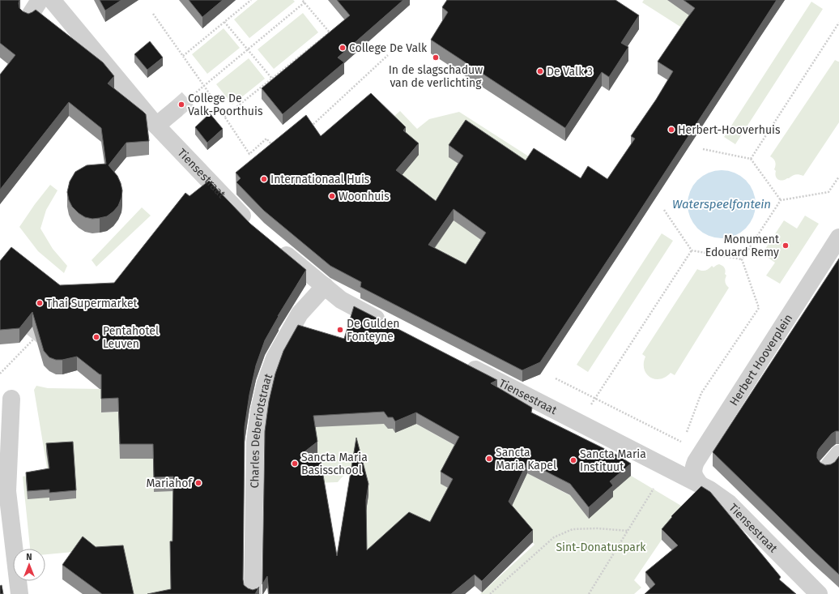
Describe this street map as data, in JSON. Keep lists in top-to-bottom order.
{
  "streets": {
    "street": ["Tiensestraat", "Herbert Hooverplein", "Charles Deberiotstraat"]
  },
  "crossings": [
    ["Tiensestraat", "Herbert Hooverplein"]
  ],
  "water": ["Waterspeelfontein"],
  "parks": ["Sint-Donatuspark"],
  "places": [
    "College De Valk",
    "In de slagschaduw van de verlichting",
    "De Valk 3",
    "College De Valk-Poorthuis",
    "Herbert-Hooverhuis",
    "Internationaal Huis",
    "Woonhuis",
    "Monument Edouard Remy",
    "Thai Supermarket",
    "De Gulden Fonteyne",
    "Pentahotel Leuven",
    "Sancta Maria Kapel",
    "Sancta Maria Instituut",
    "Sancta Maria Basisschool",
    "Mariahof"
  ],
  "north": "top"
}
